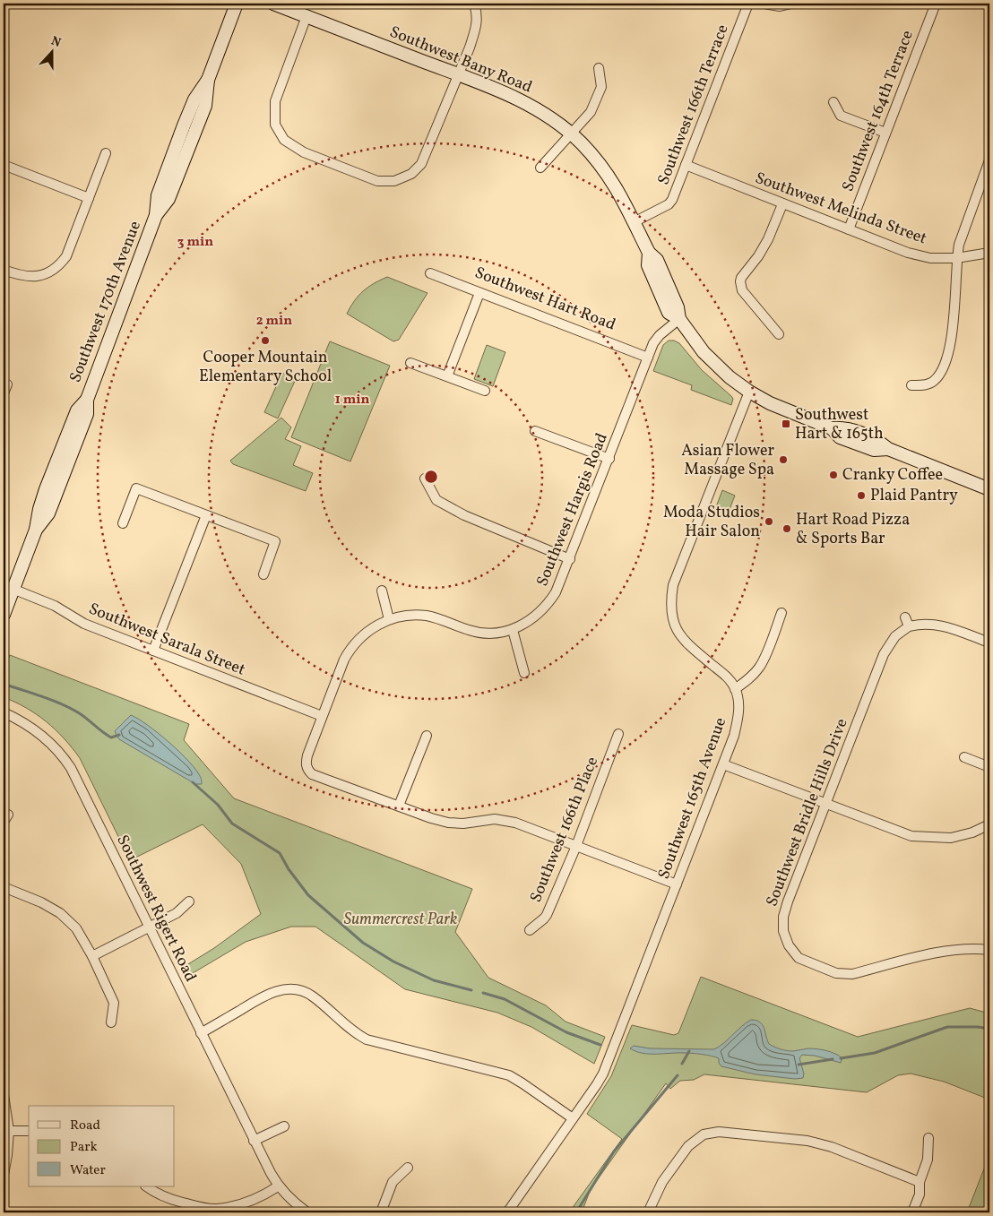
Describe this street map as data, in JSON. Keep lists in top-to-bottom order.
{
  "streets": {
    "main road": ["Southwest Bany Road", "Southwest 170th Avenue"],
    "street": [
      "Southwest 166th Terrace",
      "Southwest 164th Terrace",
      "Southwest Melinda Street",
      "Southwest Hart Road",
      "Southwest Hargis Road",
      "Southwest Sarala Street",
      "Southwest 165th Avenue",
      "Southwest Bridle Hills Drive",
      "Southwest 166th Place",
      "Southwest Rigert Road"
    ]
  },
  "crossings": [
    ["Southwest Bany Road", "Southwest 166th Terrace"],
    ["Southwest Bany Road", "Southwest Hargis Road"],
    ["Southwest Bany Road", "Southwest 165th Avenue"],
    ["Southwest 166th Terrace", "Southwest Melinda Street"],
    ["Southwest 164th Terrace", "Southwest Melinda Street"],
    ["Southwest Hart Road", "Southwest Hargis Road"],
    ["Southwest 170th Avenue", "Southwest Sarala Street"],
    ["Southwest Hargis Road", "Southwest Sarala Street"],
    ["Southwest Hargis Road", "Southwest 165th Avenue"],
    ["Southwest Hargis Road", "Southwest 166th Place"]
  ],
  "parks": ["Summercrest Park"],
  "places": {
    "other": [
      "Cooper Mountain Elementary School",
      "Asian Flower Massage Spa",
      "Cranky Coffee",
      "Plaid Pantry",
      "Moda Studios Hair Salon",
      "Hart Road Pizza & Sports Bar"
    ],
    "transit": ["Southwest Hart & 165th"]
  },
  "legend": ["Road", "Park", "Water"],
  "north": "top",
  "rings": ["3 min", "2 min", "1 min"]
}
